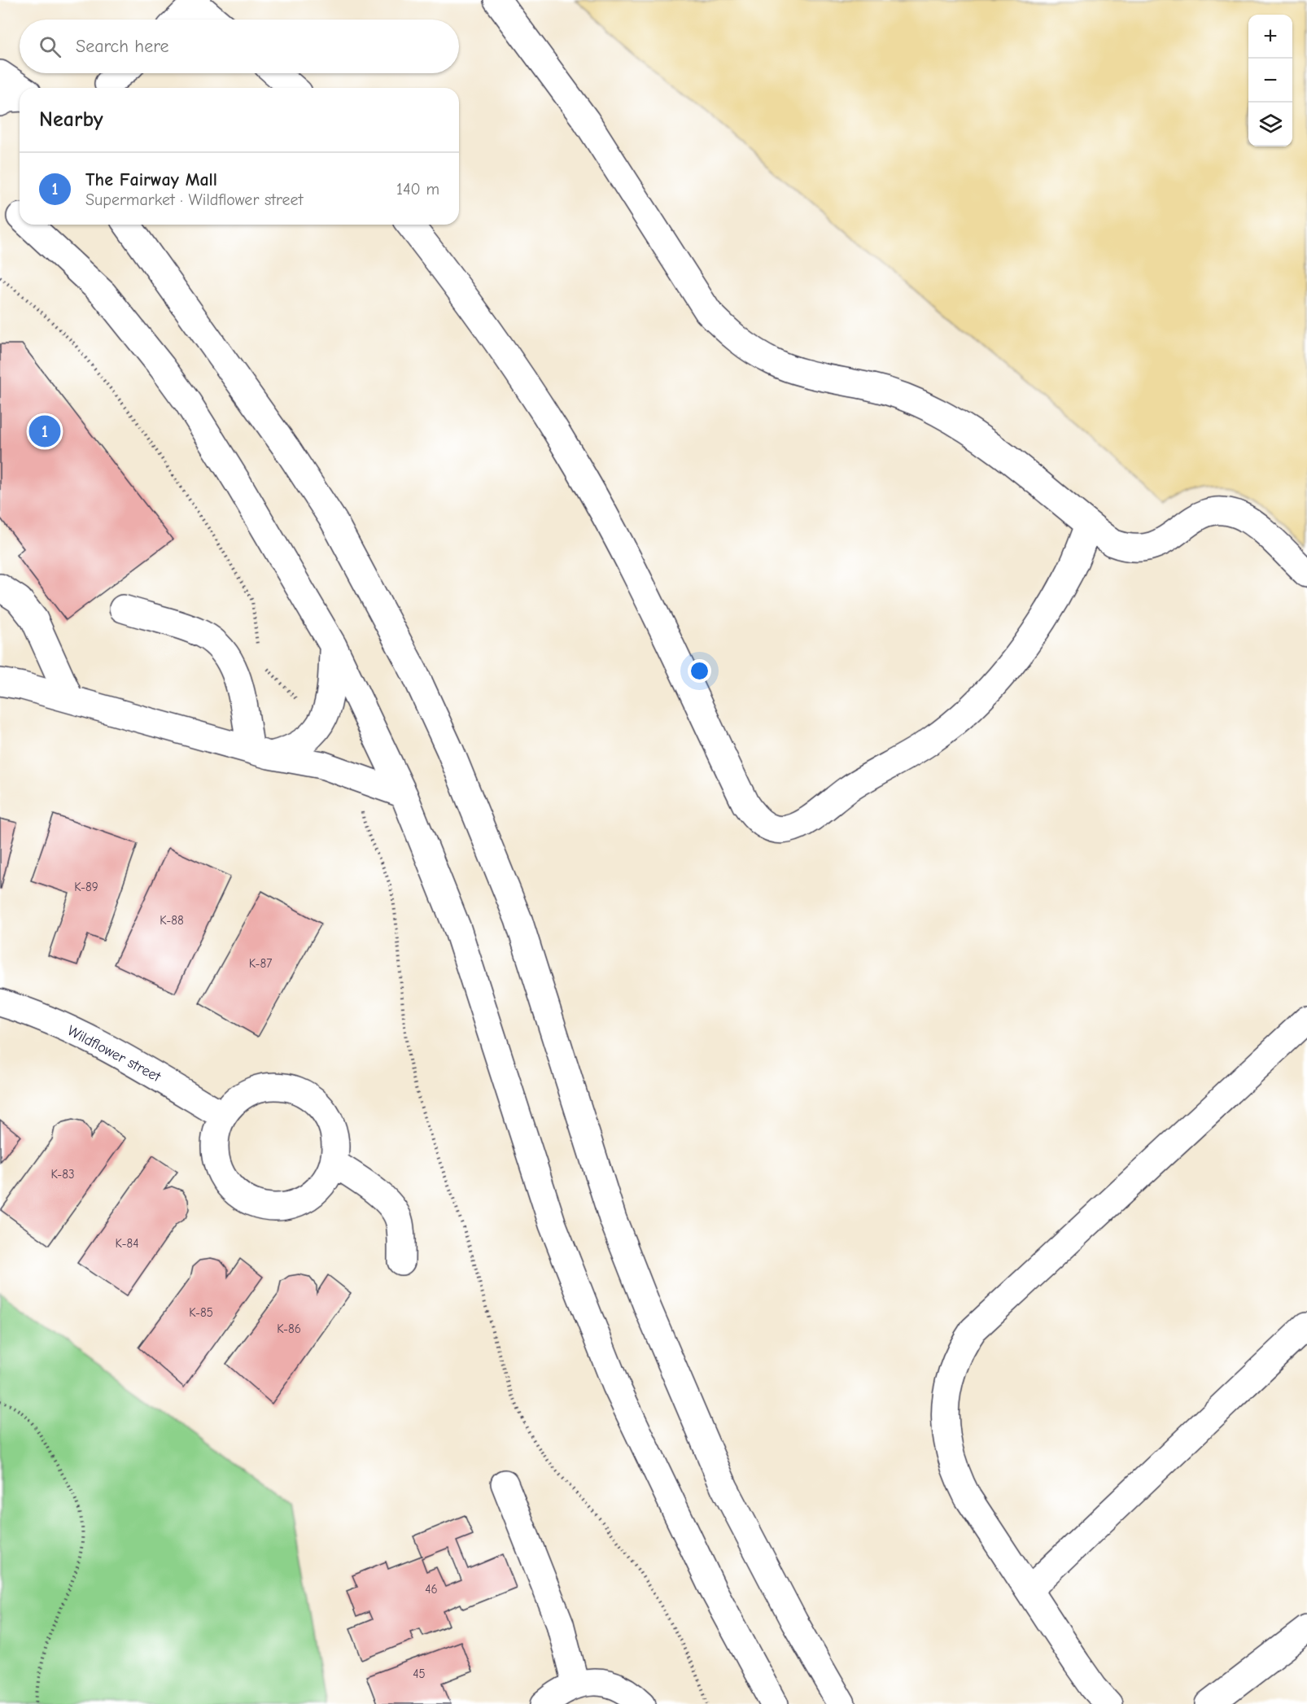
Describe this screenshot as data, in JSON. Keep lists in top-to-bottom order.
{
  "streets": {
    "street": ["Wildflower street"]
  },
  "house_numbers": [
    "K-89",
    "K-88",
    "K-87",
    "K-83",
    "K-84",
    "K-85",
    "K-86",
    "46",
    "45"
  ],
  "page": {
    "map_buttons": ["+", "−"],
    "search": "Search here",
    "heading": "Nearby",
    "list": [
      {
        "mark": "1",
        "name": "The Fairway Mall",
        "note": "Supermarket · Wildflower street",
        "value": "140 m"
      }
    ],
    "pins": "1"
  }
}
